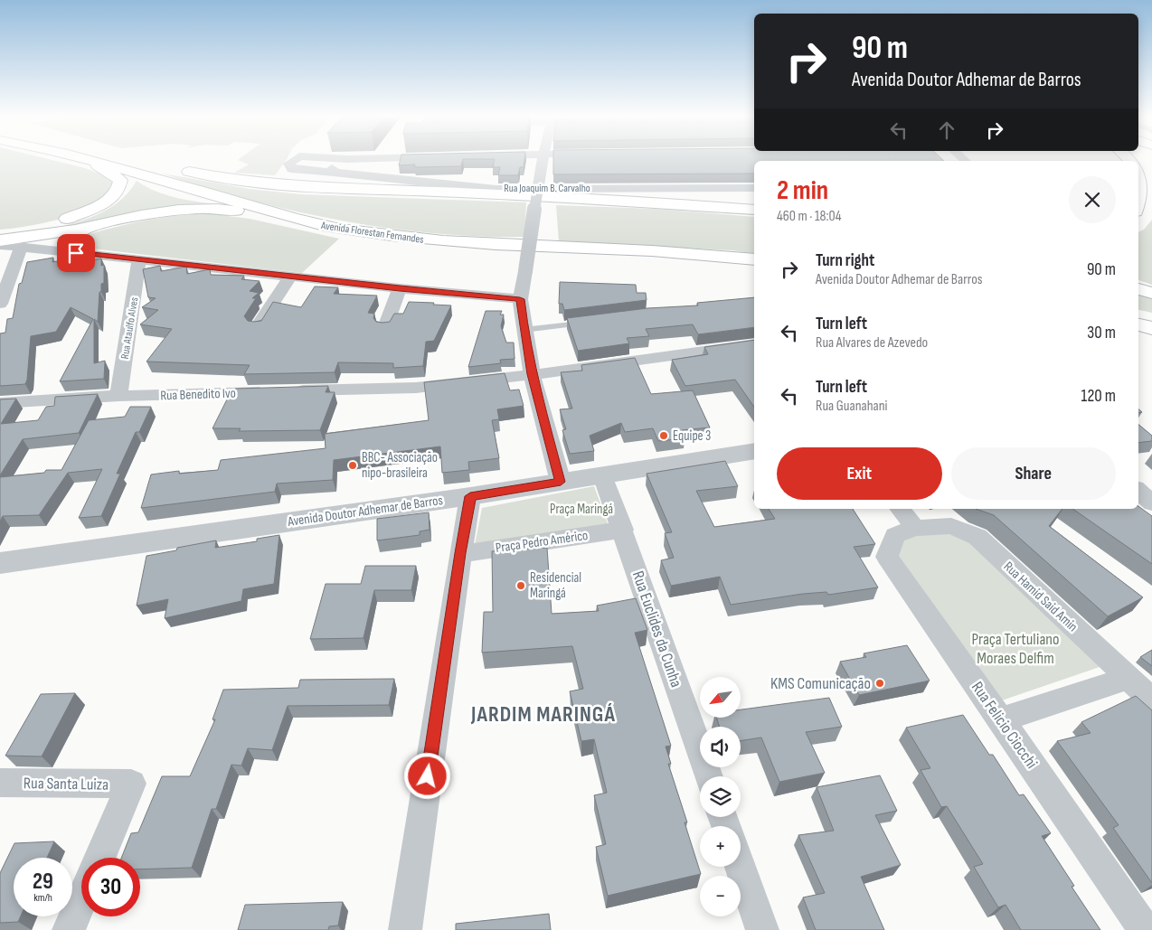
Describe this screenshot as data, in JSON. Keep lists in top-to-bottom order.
{
  "streets": {
    "highway": ["Avenida Florestan Fernandes"],
    "street": [
      "Rua Joaquim B. Carvalho",
      "Rua Ataulfo Alves",
      "Rua Benedito Ivo",
      "Avenida Doutor Adhemar de Barros",
      "Praça Pedro Américo",
      "Rua Hamid Said Amin",
      "Rua Euclides da Cunha",
      "Rua Felicio Ciocchi",
      "Rua Santa Luiza"
    ]
  },
  "crossings": [
    ["Rua Ataulfo Alves", "Rua Benedito Ivo"],
    ["Avenida Doutor Adhemar de Barros", "Rua Euclides da Cunha"],
    ["Praça Pedro Américo", "Rua Euclides da Cunha"],
    ["Rua Hamid Said Amin", "Rua Felicio Ciocchi"]
  ],
  "districts": ["JARDIM MARINGÁ"],
  "parks": ["Praça Maringá", "Praça Tertuliano Moraes Delfim"],
  "places": [
    "Equipe 3",
    "BBC- Associação nipo-brasileira",
    "Residencial Maringá",
    "KMS Comunicação"
  ],
  "north": "bottom left",
  "page": {
    "turn": ["90 m", "Avenida Doutor Adhemar de Barros"],
    "heading": ["2 min", "460 m · 18:04"],
    "list": [
      {
        "name": "Turn right",
        "note": "Avenida Doutor Adhemar de Barros",
        "value": "90 m"
      },
      {
        "name": "Turn left",
        "note": "Rua Alvares de Azevedo",
        "value": "30 m"
      },
      {
        "name": "Turn left",
        "note": "Rua Guanahani",
        "value": "120 m"
      }
    ],
    "buttons": ["Exit", "Share"],
    "map_buttons": ["+", "−"],
    "speed": "29 km/h",
    "limit": "30"
  }
}
